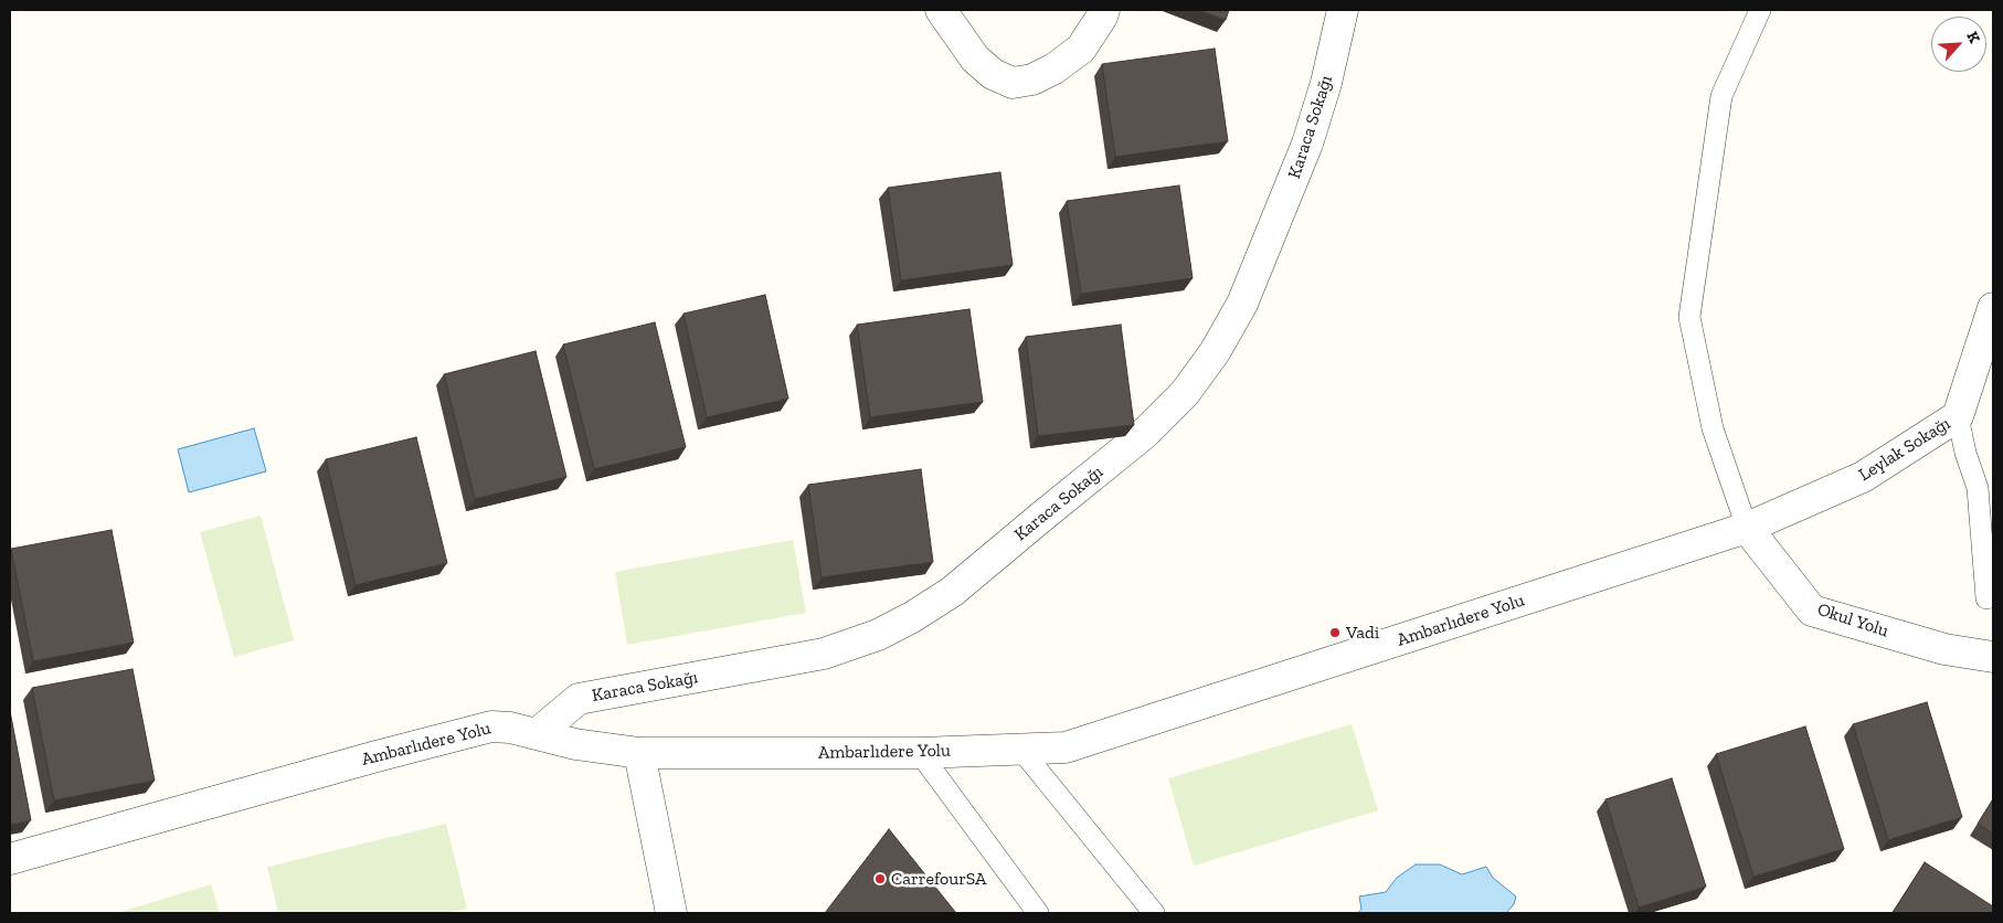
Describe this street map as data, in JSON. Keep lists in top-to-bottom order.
{
  "streets": {
    "street": [
      "Karaca Sokağı",
      "Leylak Sokağı",
      "Ambarlıdere Yolu",
      "Okul Yolu"
    ]
  },
  "crossings": [
    ["Karaca Sokağı", "Ambarlıdere Yolu"],
    ["Leylak Sokağı", "Ambarlıdere Yolu"],
    ["Leylak Sokağı", "Okul Yolu"],
    ["Ambarlıdere Yolu", "Okul Yolu"]
  ],
  "places": ["Vadi", "CarrefourSA"],
  "north": "top right"
}
